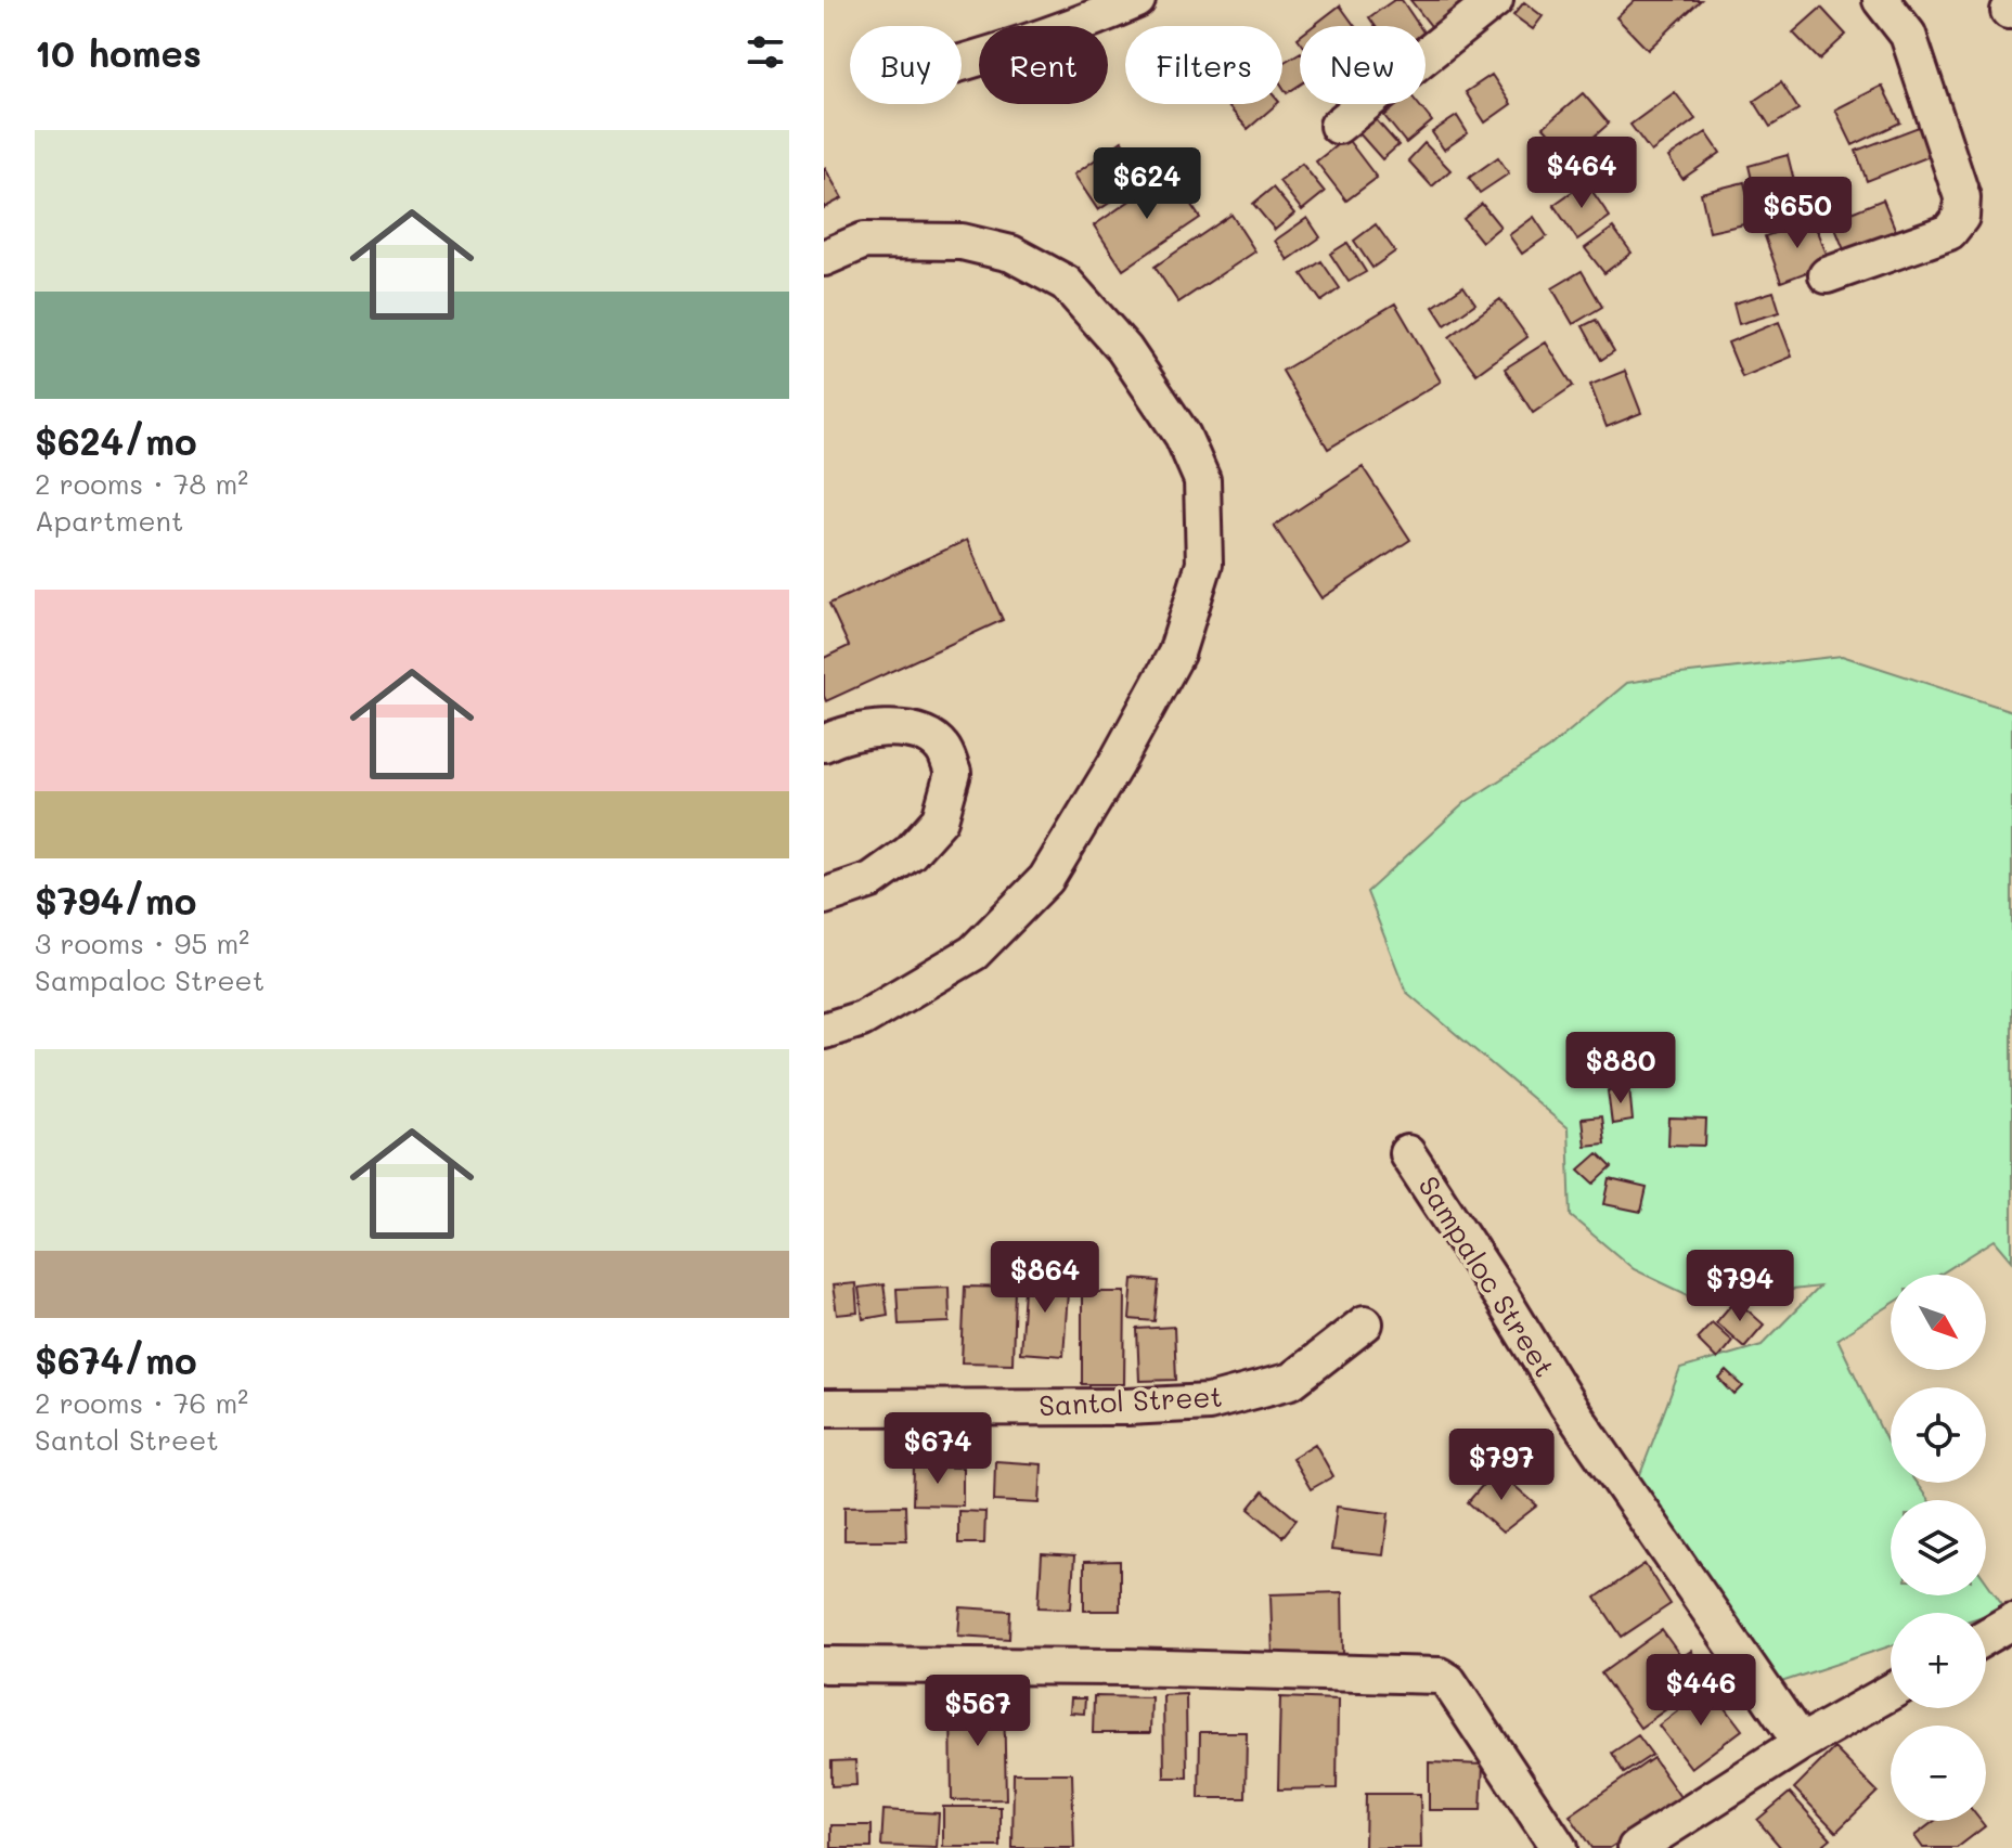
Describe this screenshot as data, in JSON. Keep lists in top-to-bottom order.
{
  "streets": {
    "street": ["Sampaloc Street", "Santol Street"]
  },
  "north": "bottom right",
  "page": {
    "heading": "10 homes",
    "chip": [
      "Buy",
      "Rent",
      "Filters",
      "New"
    ],
    "list": [
      {
        "name": "$624/mo",
        "note": "2 rooms · 78 m² · Apartment"
      },
      {
        "name": "$794/mo",
        "note": "3 rooms · 95 m² · Sampaloc Street"
      },
      {
        "name": "$674/mo",
        "note": "2 rooms · 76 m² · Santol Street"
      }
    ],
    "price": [
      "$464",
      "$624",
      "$650",
      "$880",
      "$864",
      "$794",
      "$674",
      "$797",
      "$446",
      "$567"
    ],
    "map_buttons": ["+", "−"]
  }
}
